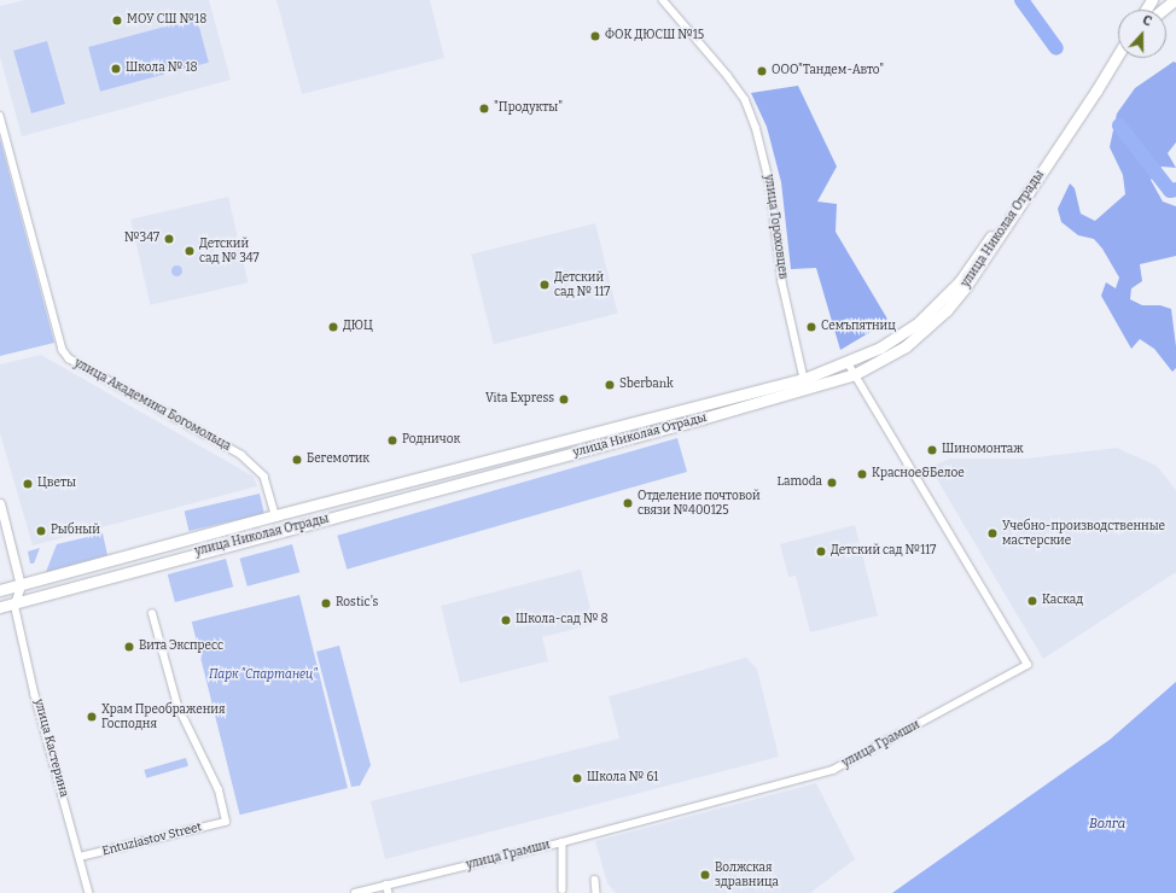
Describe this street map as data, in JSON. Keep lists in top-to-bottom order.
{
  "streets": {
    "main road": ["улица Николая Отрады"],
    "street": [
      "улица Гороховцев",
      "улица Академика Богомольца",
      "улица Грамши",
      "улица Кастерина",
      "Entuziastov Street"
    ]
  },
  "crossings": [
    ["улица Гороховцев", "улица Николая Отрады"],
    ["улица Николая Отрады", "улица Академика Богомольца"],
    ["улица Николая Отрады", "улица Грамши"],
    ["улица Николая Отрады", "улица Кастерина"],
    ["улица Кастерина", "Entuziastov Street"]
  ],
  "water": ["Волга"],
  "parks": ["Парк \"Спартанец\""],
  "places": [
    "МОУ СШ №18",
    "ФОК ДЮСШ №15",
    "Школа № 18",
    "ООО\"Тандем-Авто\"",
    "\"Продукты\"",
    "№347",
    "Детский сад № 347",
    "Детский сад № 117",
    "ДЮЦ",
    "Семъпятниц",
    "Sberbank",
    "Vita Express",
    "Родничок",
    "Шиномонтаж",
    "Бегемотик",
    "Красное&Белое",
    "Lamoda",
    "Цветы",
    "Отделение почтовой связи №400125",
    "Рыбный",
    "Учебно-производственные мастерские",
    "Детский сад №117",
    "Каскад",
    "Rostic's",
    "Школа-сад № 8",
    "Вита Экспресс",
    "Храм Преображения Господня",
    "Школа № 61",
    "Волжская здравница"
  ],
  "north": "top"
}
